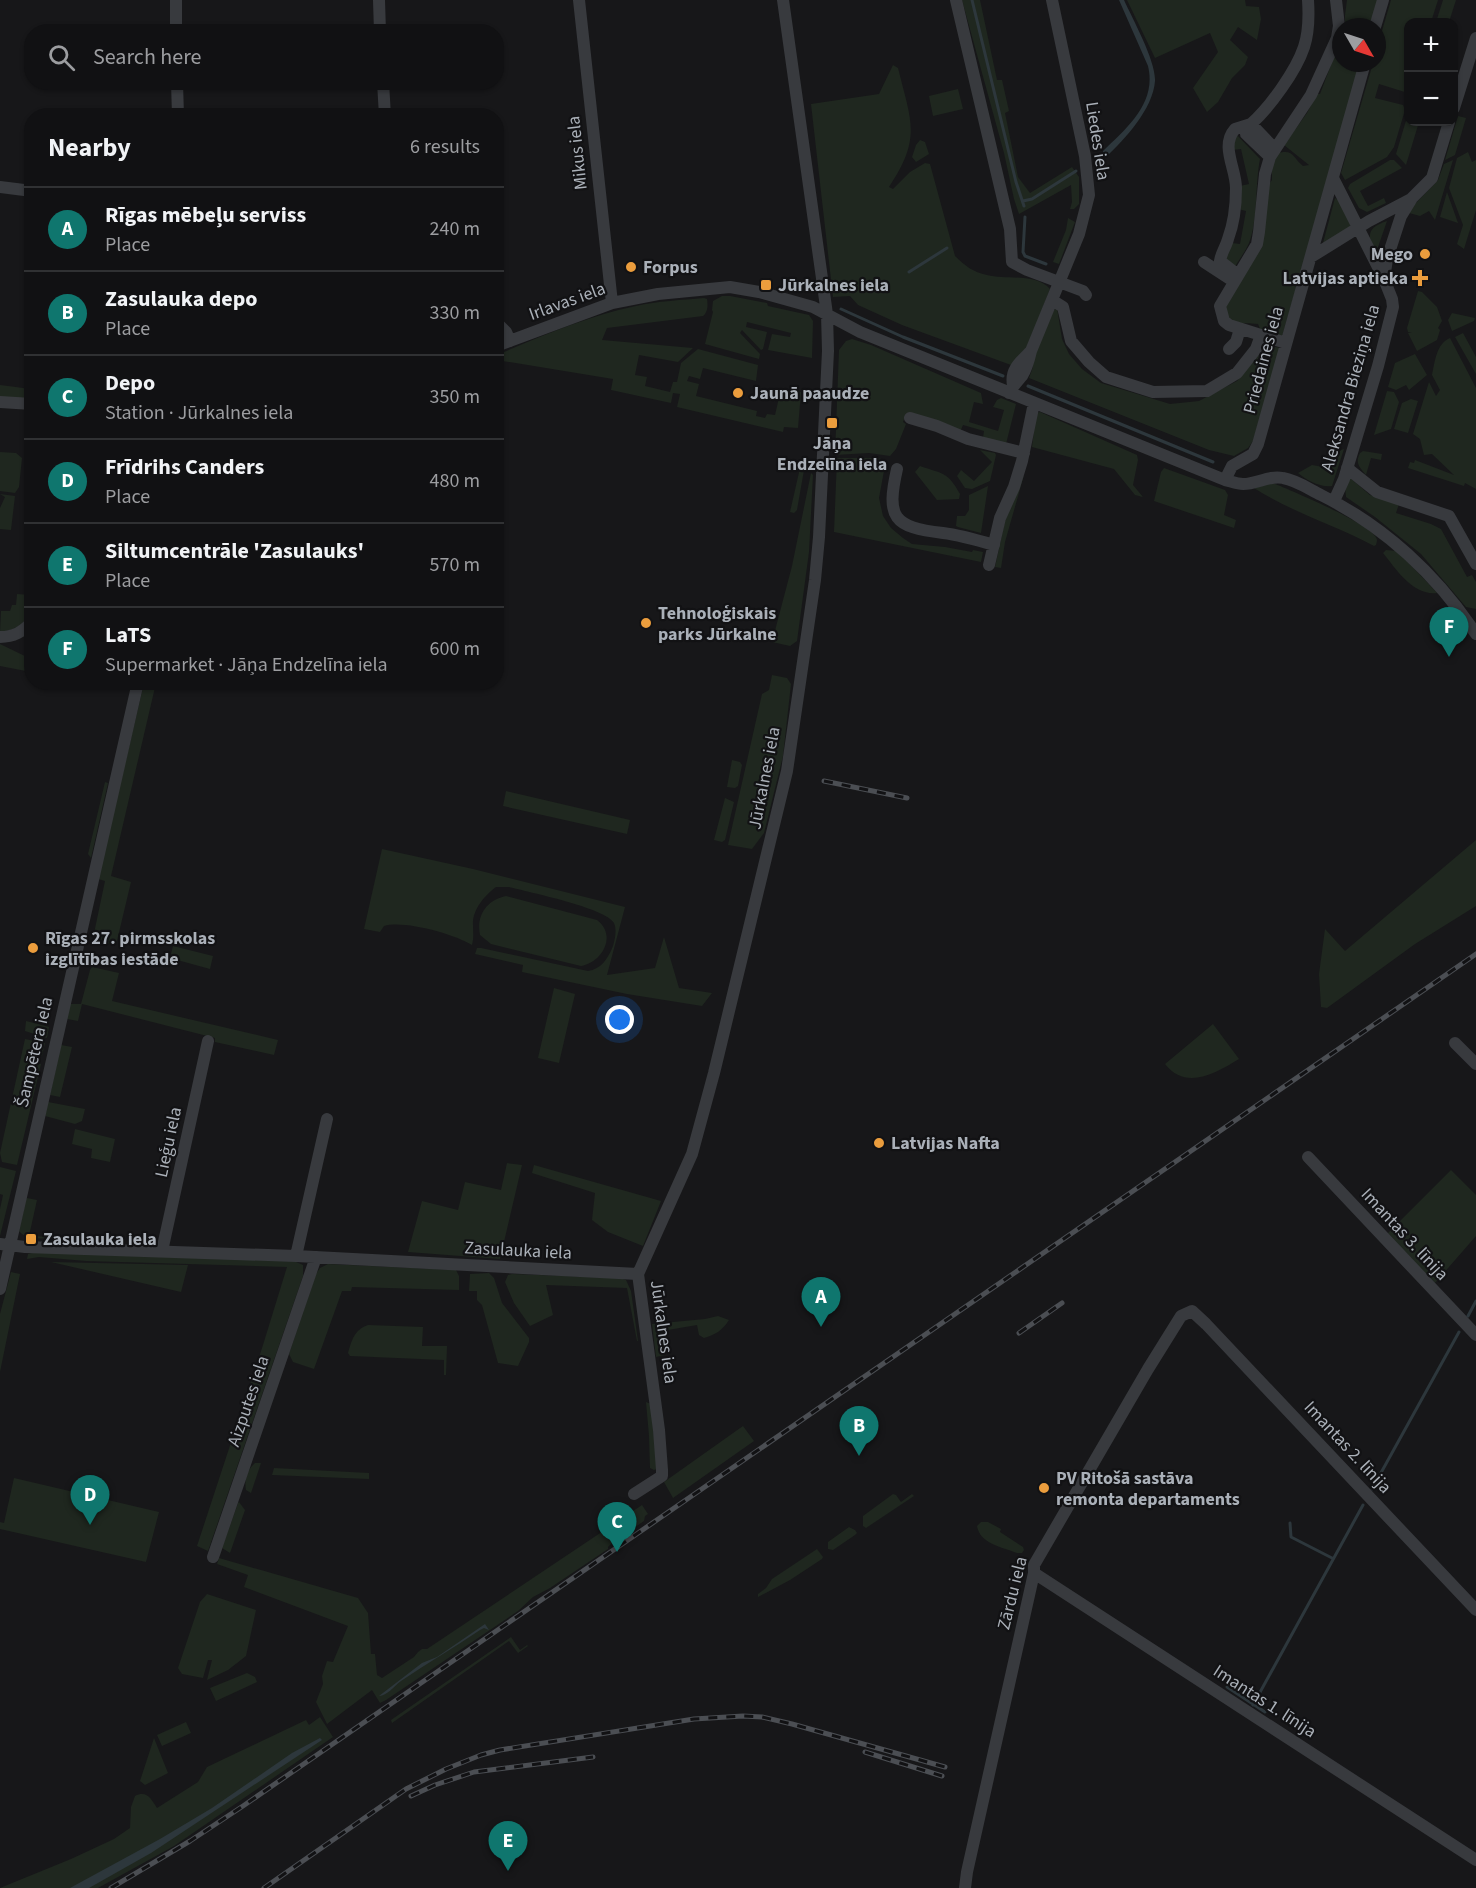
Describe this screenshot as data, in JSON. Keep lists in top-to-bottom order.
{
  "streets": {
    "street": [
      "Liedes iela",
      "Mikus iela",
      "Irlavas iela",
      "Priedaines iela",
      "Aleksandra Bieziņa iela",
      "Jūrkalnes iela",
      "Šampētera iela",
      "Lieģu iela",
      "Imantas 3. līnija",
      "Zasulauka iela",
      "Aizputes iela",
      "Imantas 2. līnija",
      "Zārdu iela",
      "Imantas 1. līnija"
    ]
  },
  "crossings": [
    ["Mikus iela", "Irlavas iela"],
    ["Irlavas iela", "Jūrkalnes iela"],
    ["Jūrkalnes iela", "Zasulauka iela"],
    ["Šampētera iela", "Zasulauka iela"],
    ["Lieģu iela", "Zasulauka iela"],
    ["Zasulauka iela", "Aizputes iela"],
    ["Imantas 2. līnija", "Zārdu iela"],
    ["Zārdu iela", "Imantas 1. līnija"]
  ],
  "places": {
    "other": [
      "Mego",
      "Forpus",
      "Jaunā paaudze",
      "Tehnoloģiskais parks Jūrkalne",
      "Rīgas 27. pirmsskolas izglītības iestāde",
      "Latvijas Nafta",
      "PV Ritošā sastāva remonta departaments"
    ],
    "health": ["Latvijas aptieka"],
    "transit": ["Jūrkalnes iela", "Jāņa Endzelīna iela", "Zasulauka iela"]
  },
  "north": "bottom right",
  "page": {
    "map_buttons": ["+", "−"],
    "search": "Search here",
    "heading": ["Nearby", "6 results"],
    "list": [
      {
        "mark": "A",
        "name": "Rīgas mēbeļu serviss",
        "note": "Place",
        "value": "240 m"
      },
      {
        "mark": "B",
        "name": "Zasulauka depo",
        "note": "Place",
        "value": "330 m"
      },
      {
        "mark": "C",
        "name": "Depo",
        "note": "Station · Jūrkalnes iela",
        "value": "350 m"
      },
      {
        "mark": "D",
        "name": "Frīdrihs Canders",
        "note": "Place",
        "value": "480 m"
      },
      {
        "mark": "E",
        "name": "Siltumcentrāle 'Zasulauks'",
        "note": "Place",
        "value": "570 m"
      },
      {
        "mark": "F",
        "name": "LaTS",
        "note": "Supermarket · Jāņa Endzelīna iela",
        "value": "600 m"
      }
    ],
    "pins": [
      "F",
      "A",
      "B",
      "D",
      "C",
      "E"
    ]
  }
}
